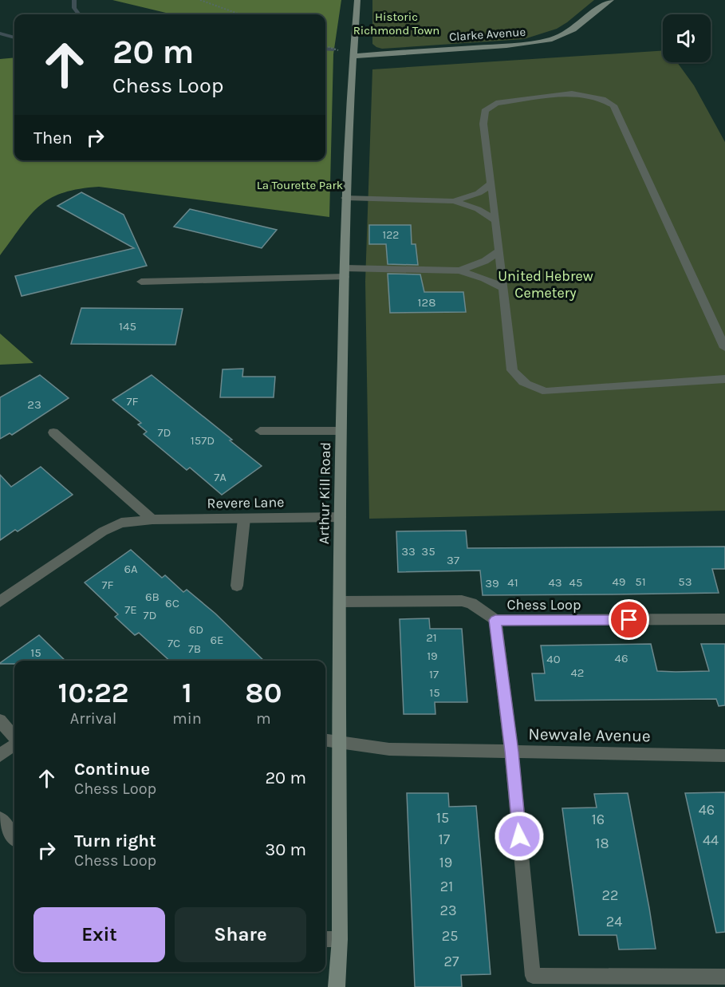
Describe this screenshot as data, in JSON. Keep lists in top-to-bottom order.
{
  "streets": {
    "street": [
      "Clarke Avenue",
      "Arthur Kill Road",
      "Revere Lane",
      "Chess Loop",
      "Newvale Avenue"
    ]
  },
  "crossings": [
    ["Clarke Avenue", "Arthur Kill Road"],
    ["Arthur Kill Road", "Revere Lane"],
    ["Arthur Kill Road", "Newvale Avenue"],
    ["Chess Loop", "Newvale Avenue"]
  ],
  "parks": ["Historic Richmond Town", "La Tourette Park", "United Hebrew Cemetery"],
  "house_numbers": [
    "122",
    "128",
    "145",
    "7F",
    "23",
    "7D",
    "157D",
    "7A",
    "33",
    "35",
    "37",
    "6A",
    "49",
    "51",
    "53",
    "41",
    "43",
    "45",
    "39",
    "7F",
    "6B",
    "6C",
    "7E",
    "7D",
    "6D",
    "21",
    "6E",
    "7C",
    "7B",
    "15",
    "19",
    "46",
    "40",
    "42",
    "17",
    "15",
    "46",
    "15",
    "16",
    "17",
    "44",
    "18",
    "19",
    "21",
    "22",
    "23",
    "24",
    "25",
    "27"
  ],
  "page": {
    "turn": ["20 m", "Chess Loop"],
    "then": "Then",
    "eta": [
      "10:22",
      "Arrival",
      "1",
      "min",
      "80",
      "m"
    ],
    "list": [
      {
        "name": "Continue",
        "note": "Chess Loop",
        "value": "20 m"
      },
      {
        "name": "Turn right",
        "note": "Chess Loop",
        "value": "30 m"
      }
    ],
    "buttons": ["Exit", "Share"]
  }
}
